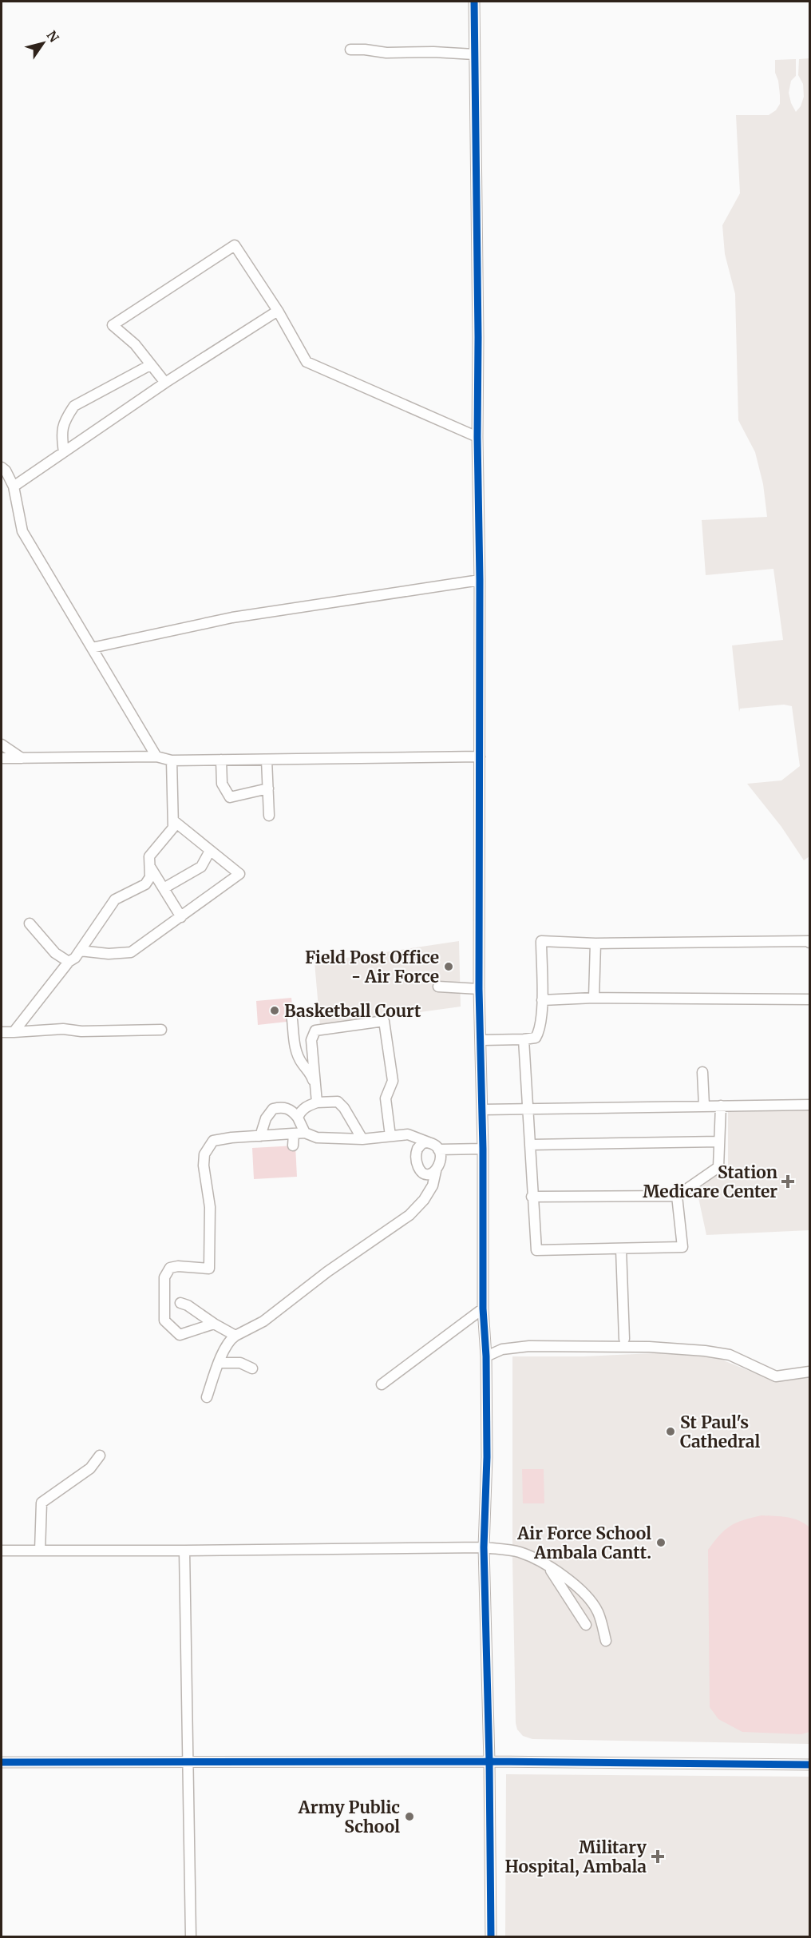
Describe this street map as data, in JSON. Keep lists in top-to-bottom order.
{
  "places": {
    "other": [
      "Field Post Office - Air Force",
      "Basketball Court",
      "St Paul's Cathedral",
      "Air Force School Ambala Cantt.",
      "Army Public School"
    ],
    "health": ["Station Medicare Center", "Military Hospital, Ambala"]
  },
  "north": "top right"
}
